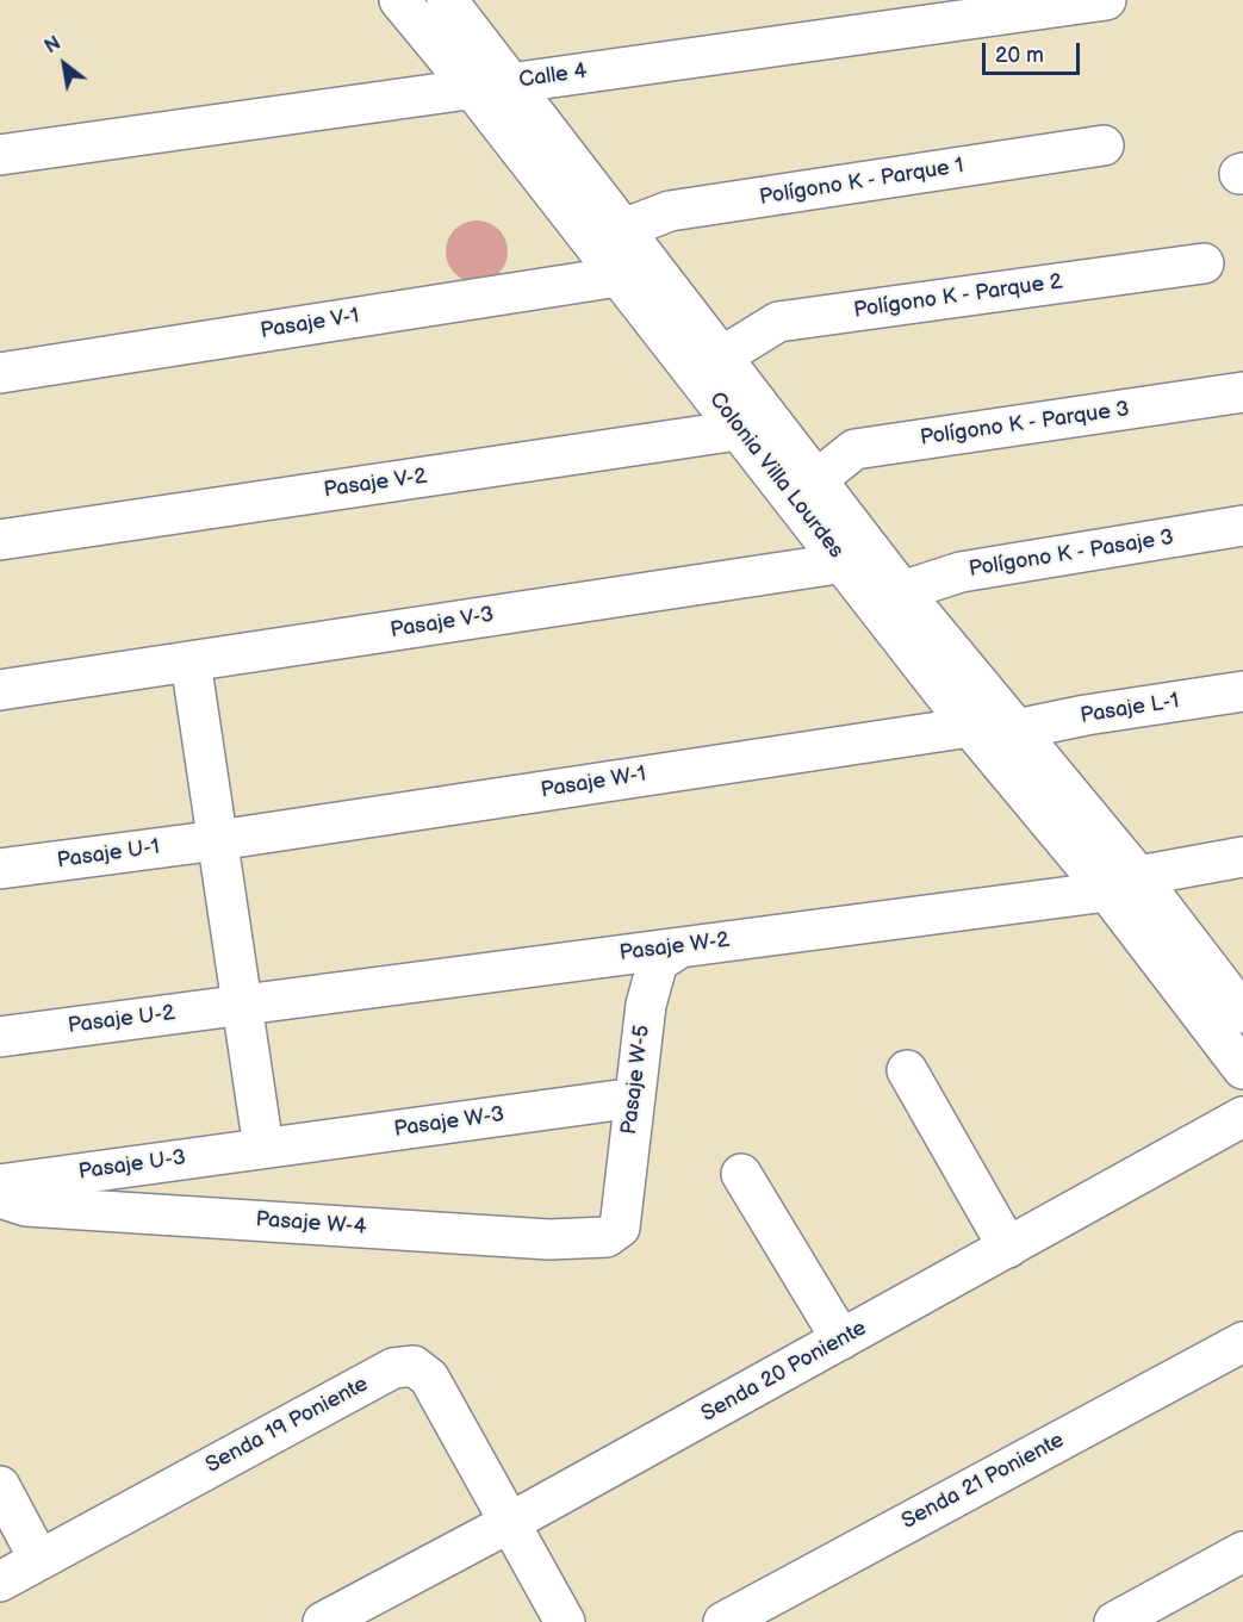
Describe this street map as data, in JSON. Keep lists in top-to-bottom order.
{
  "streets": {
    "street": [
      "Calle 4",
      "Polígono K - Parque 1",
      "Polígono K - Parque 2",
      "Pasaje V-1",
      "Polígono K - Parque 3",
      "Colonia Villa Lourdes",
      "Pasaje V-2",
      "Polígono K - Pasaje 3",
      "Pasaje V-3",
      "Pasaje L-1",
      "Pasaje W-1",
      "Pasaje U-1",
      "Pasaje W-2",
      "Pasaje U-2",
      "Pasaje W-5",
      "Pasaje W-3",
      "Pasaje U-3",
      "Pasaje W-4",
      "Senda 20 Poniente",
      "Senda 19 Poniente",
      "Senda 21 Poniente"
    ]
  },
  "crossings": [
    ["Calle 4", "Colonia Villa Lourdes"],
    ["Polígono K - Parque 1", "Colonia Villa Lourdes"],
    ["Polígono K - Parque 2", "Colonia Villa Lourdes"],
    ["Pasaje V-1", "Colonia Villa Lourdes"],
    ["Polígono K - Parque 3", "Colonia Villa Lourdes"],
    ["Colonia Villa Lourdes", "Pasaje V-2"],
    ["Colonia Villa Lourdes", "Polígono K - Pasaje 3"],
    ["Colonia Villa Lourdes", "Pasaje V-3"],
    ["Colonia Villa Lourdes", "Pasaje L-1"],
    ["Colonia Villa Lourdes", "Pasaje W-1"],
    ["Colonia Villa Lourdes", "Pasaje W-2"],
    ["Pasaje W-1", "Pasaje U-1"],
    ["Pasaje W-2", "Pasaje U-2"],
    ["Pasaje W-2", "Pasaje W-5"],
    ["Pasaje W-5", "Pasaje W-3"],
    ["Pasaje W-5", "Pasaje W-4"],
    ["Pasaje W-3", "Pasaje U-3"],
    ["Senda 20 Poniente", "Senda 19 Poniente"]
  ],
  "scale_bar": "20 m",
  "north": "top left"
}
